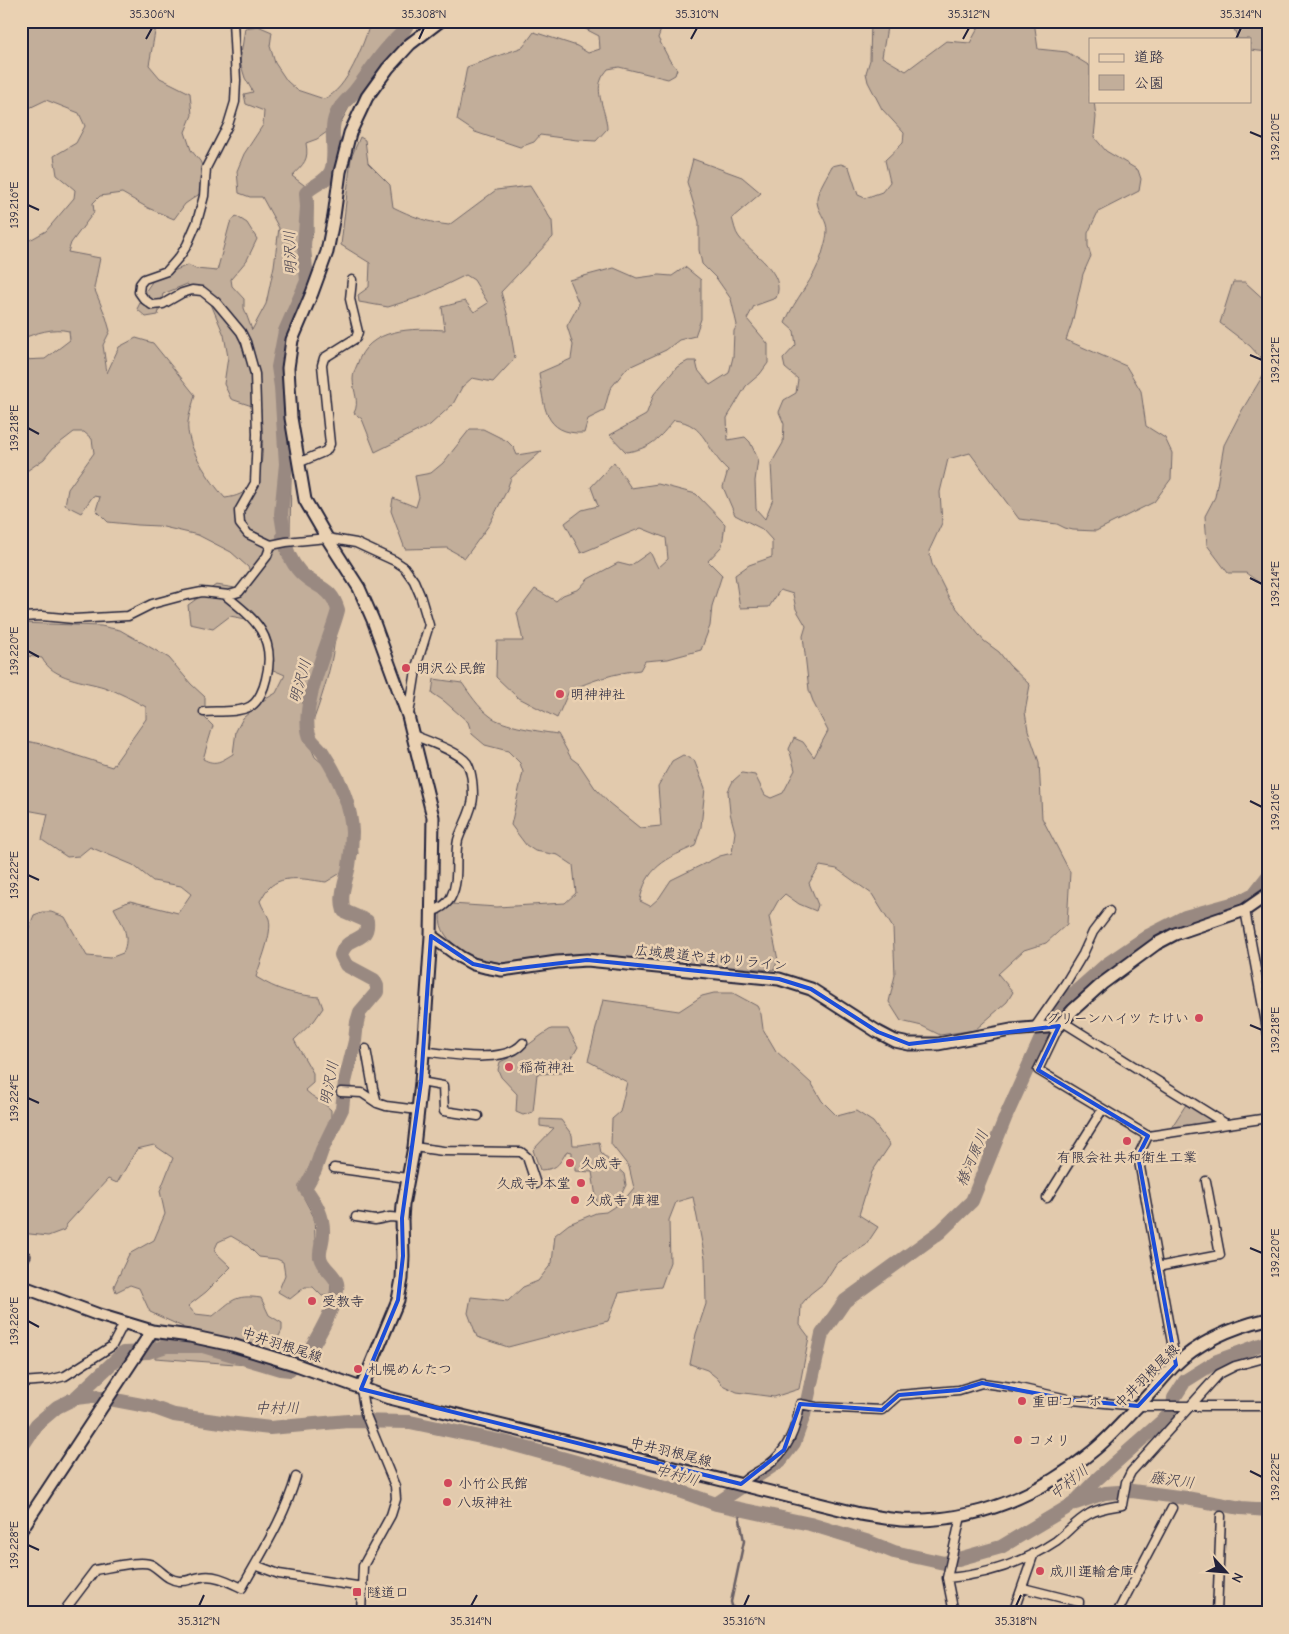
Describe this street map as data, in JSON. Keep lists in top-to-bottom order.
{
  "streets": {
    "street": ["広域農道やまゆりライン", "中井羽根尾線"]
  },
  "water": [
    "明沢川",
    "椿河原川",
    "中村川",
    "藤沢川"
  ],
  "places": {
    "other": [
      "明沢公民館",
      "明神神社",
      "グリーンハイツ たけい",
      "稲荷神社",
      "有限会社共和衛生工業",
      "久成寺",
      "久成寺 本堂",
      "久成寺 庫裡",
      "受教寺",
      "札幌めんたつ",
      "重田コーポ",
      "コメリ",
      "小竹公民館",
      "八坂神社",
      "成川運輸倉庫"
    ],
    "transit": ["隧道口"]
  },
  "legend": ["道路", "公園"],
  "north": "bottom right",
  "coordinates": [
    "35.306°N",
    "35.308°N",
    "35.310°N",
    "35.312°N",
    "35.314°N",
    "139.210°E",
    "139.216°E",
    "139.212°E",
    "139.218°E",
    "139.214°E",
    "139.220°E",
    "139.222°E",
    "139.224°E",
    "139.226°E",
    "139.228°E",
    "35.316°N",
    "35.318°N"
  ]
}
